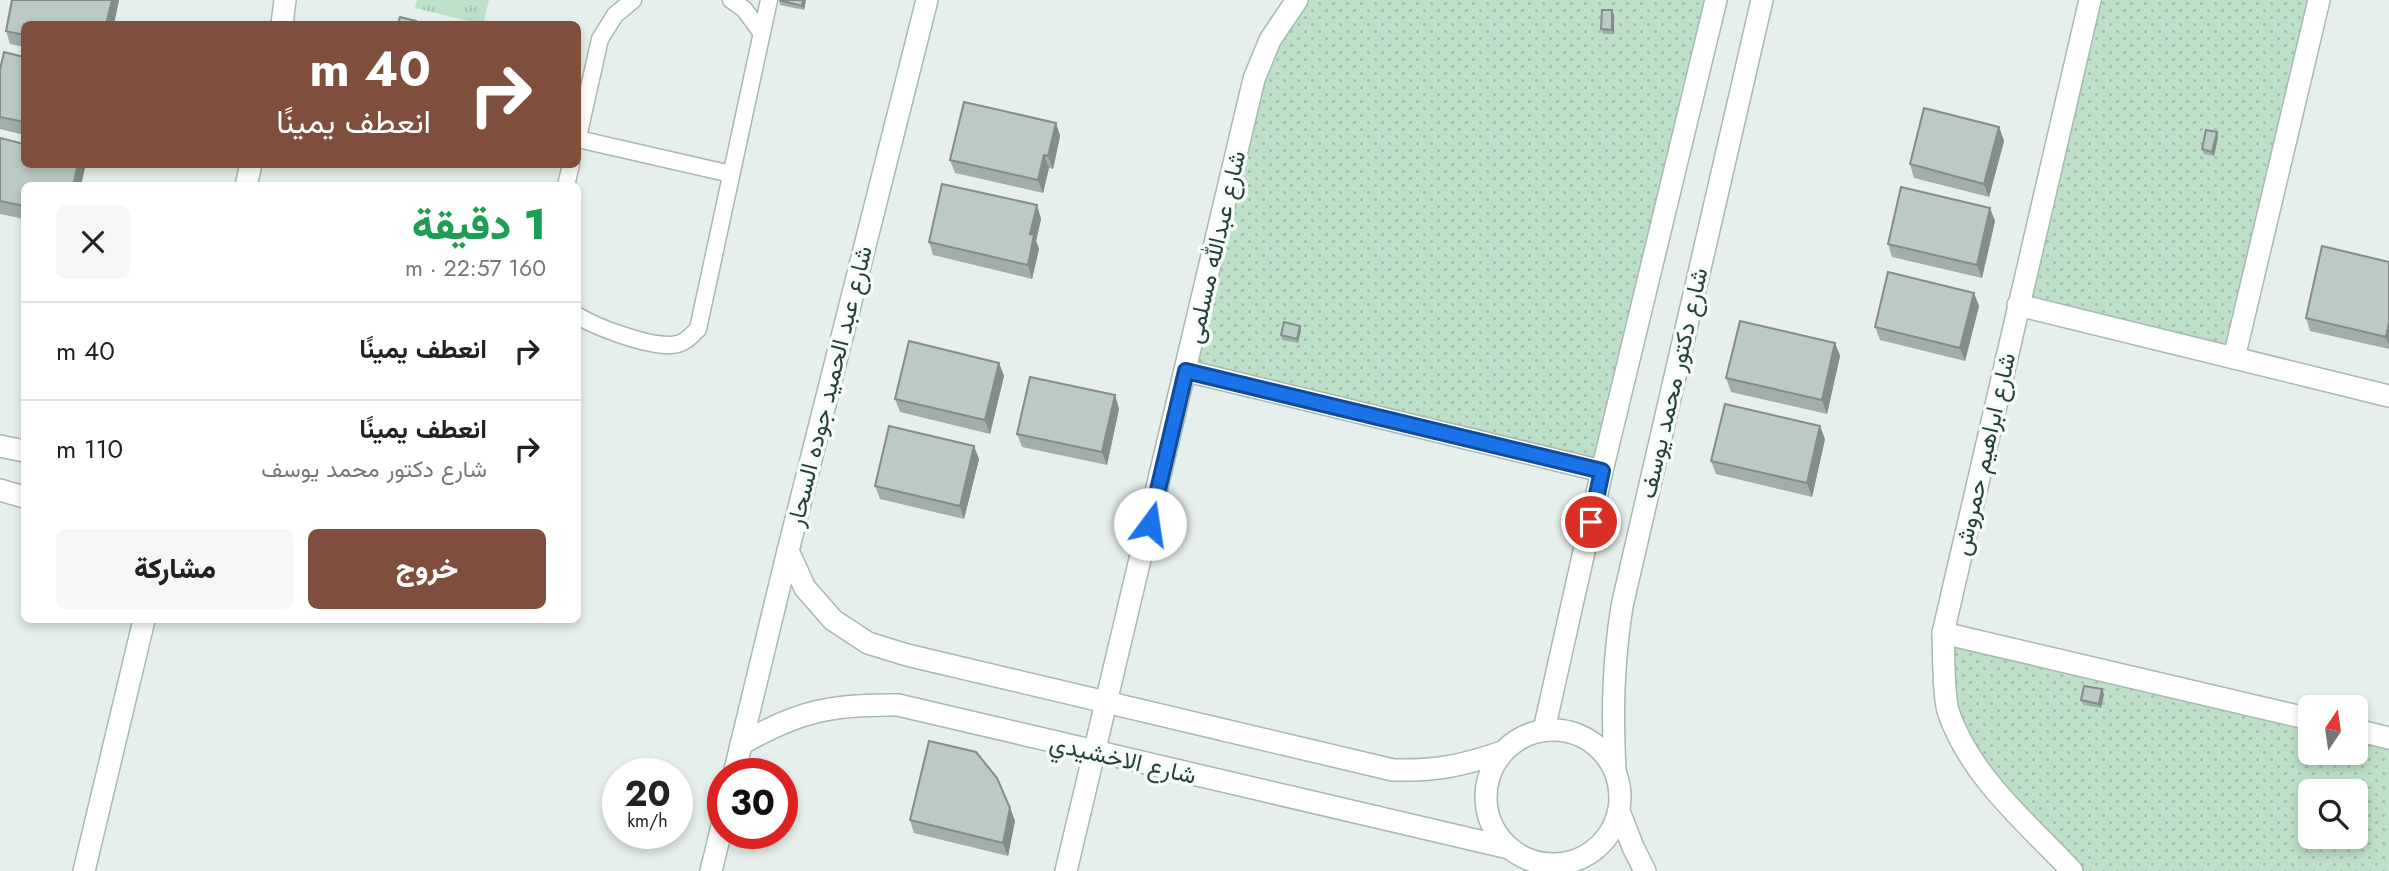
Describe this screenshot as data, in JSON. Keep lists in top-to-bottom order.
{
  "streets": {
    "street": [
      "شارع عبدالله مسلمى",
      "شارع دكتور محمد يوسف",
      "شارع عبد الحميد جوده السحار",
      "شارع ابراهيم حمروش",
      "شارع الاخشيدي"
    ]
  },
  "crossings": [
    ["شارع عبدالله مسلمى", "شارع الاخشيدي"],
    ["شارع دكتور محمد يوسف", "شارع الاخشيدي"],
    ["شارع عبد الحميد جوده السحار", "شارع الاخشيدي"]
  ],
  "north": "top",
  "page": {
    "turn": ["40 m", "انعطف يمينًا"],
    "heading": ["1 دقيقة", "160 m · 22:57"],
    "list": [
      {
        "name": "انعطف يمينًا",
        "value": "40 m"
      },
      {
        "name": "انعطف يمينًا",
        "note": "شارع دكتور محمد يوسف",
        "value": "110 m"
      }
    ],
    "buttons": ["خروج", "مشاركة"],
    "speed": "20 km/h",
    "limit": "30"
  }
}
